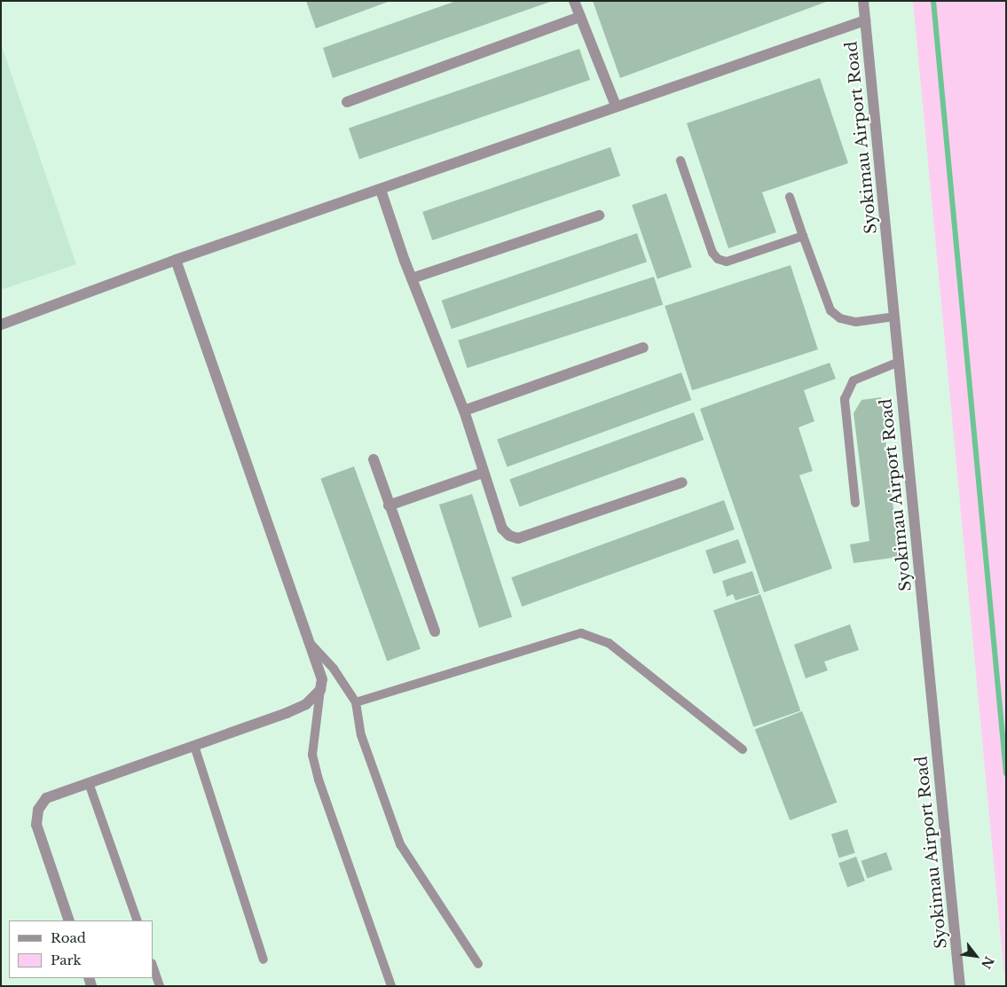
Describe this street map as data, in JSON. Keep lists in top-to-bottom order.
{
  "streets": {
    "street": ["Syokimau Airport Road"]
  },
  "legend": ["Road", "Park"],
  "north": "bottom right"
}
